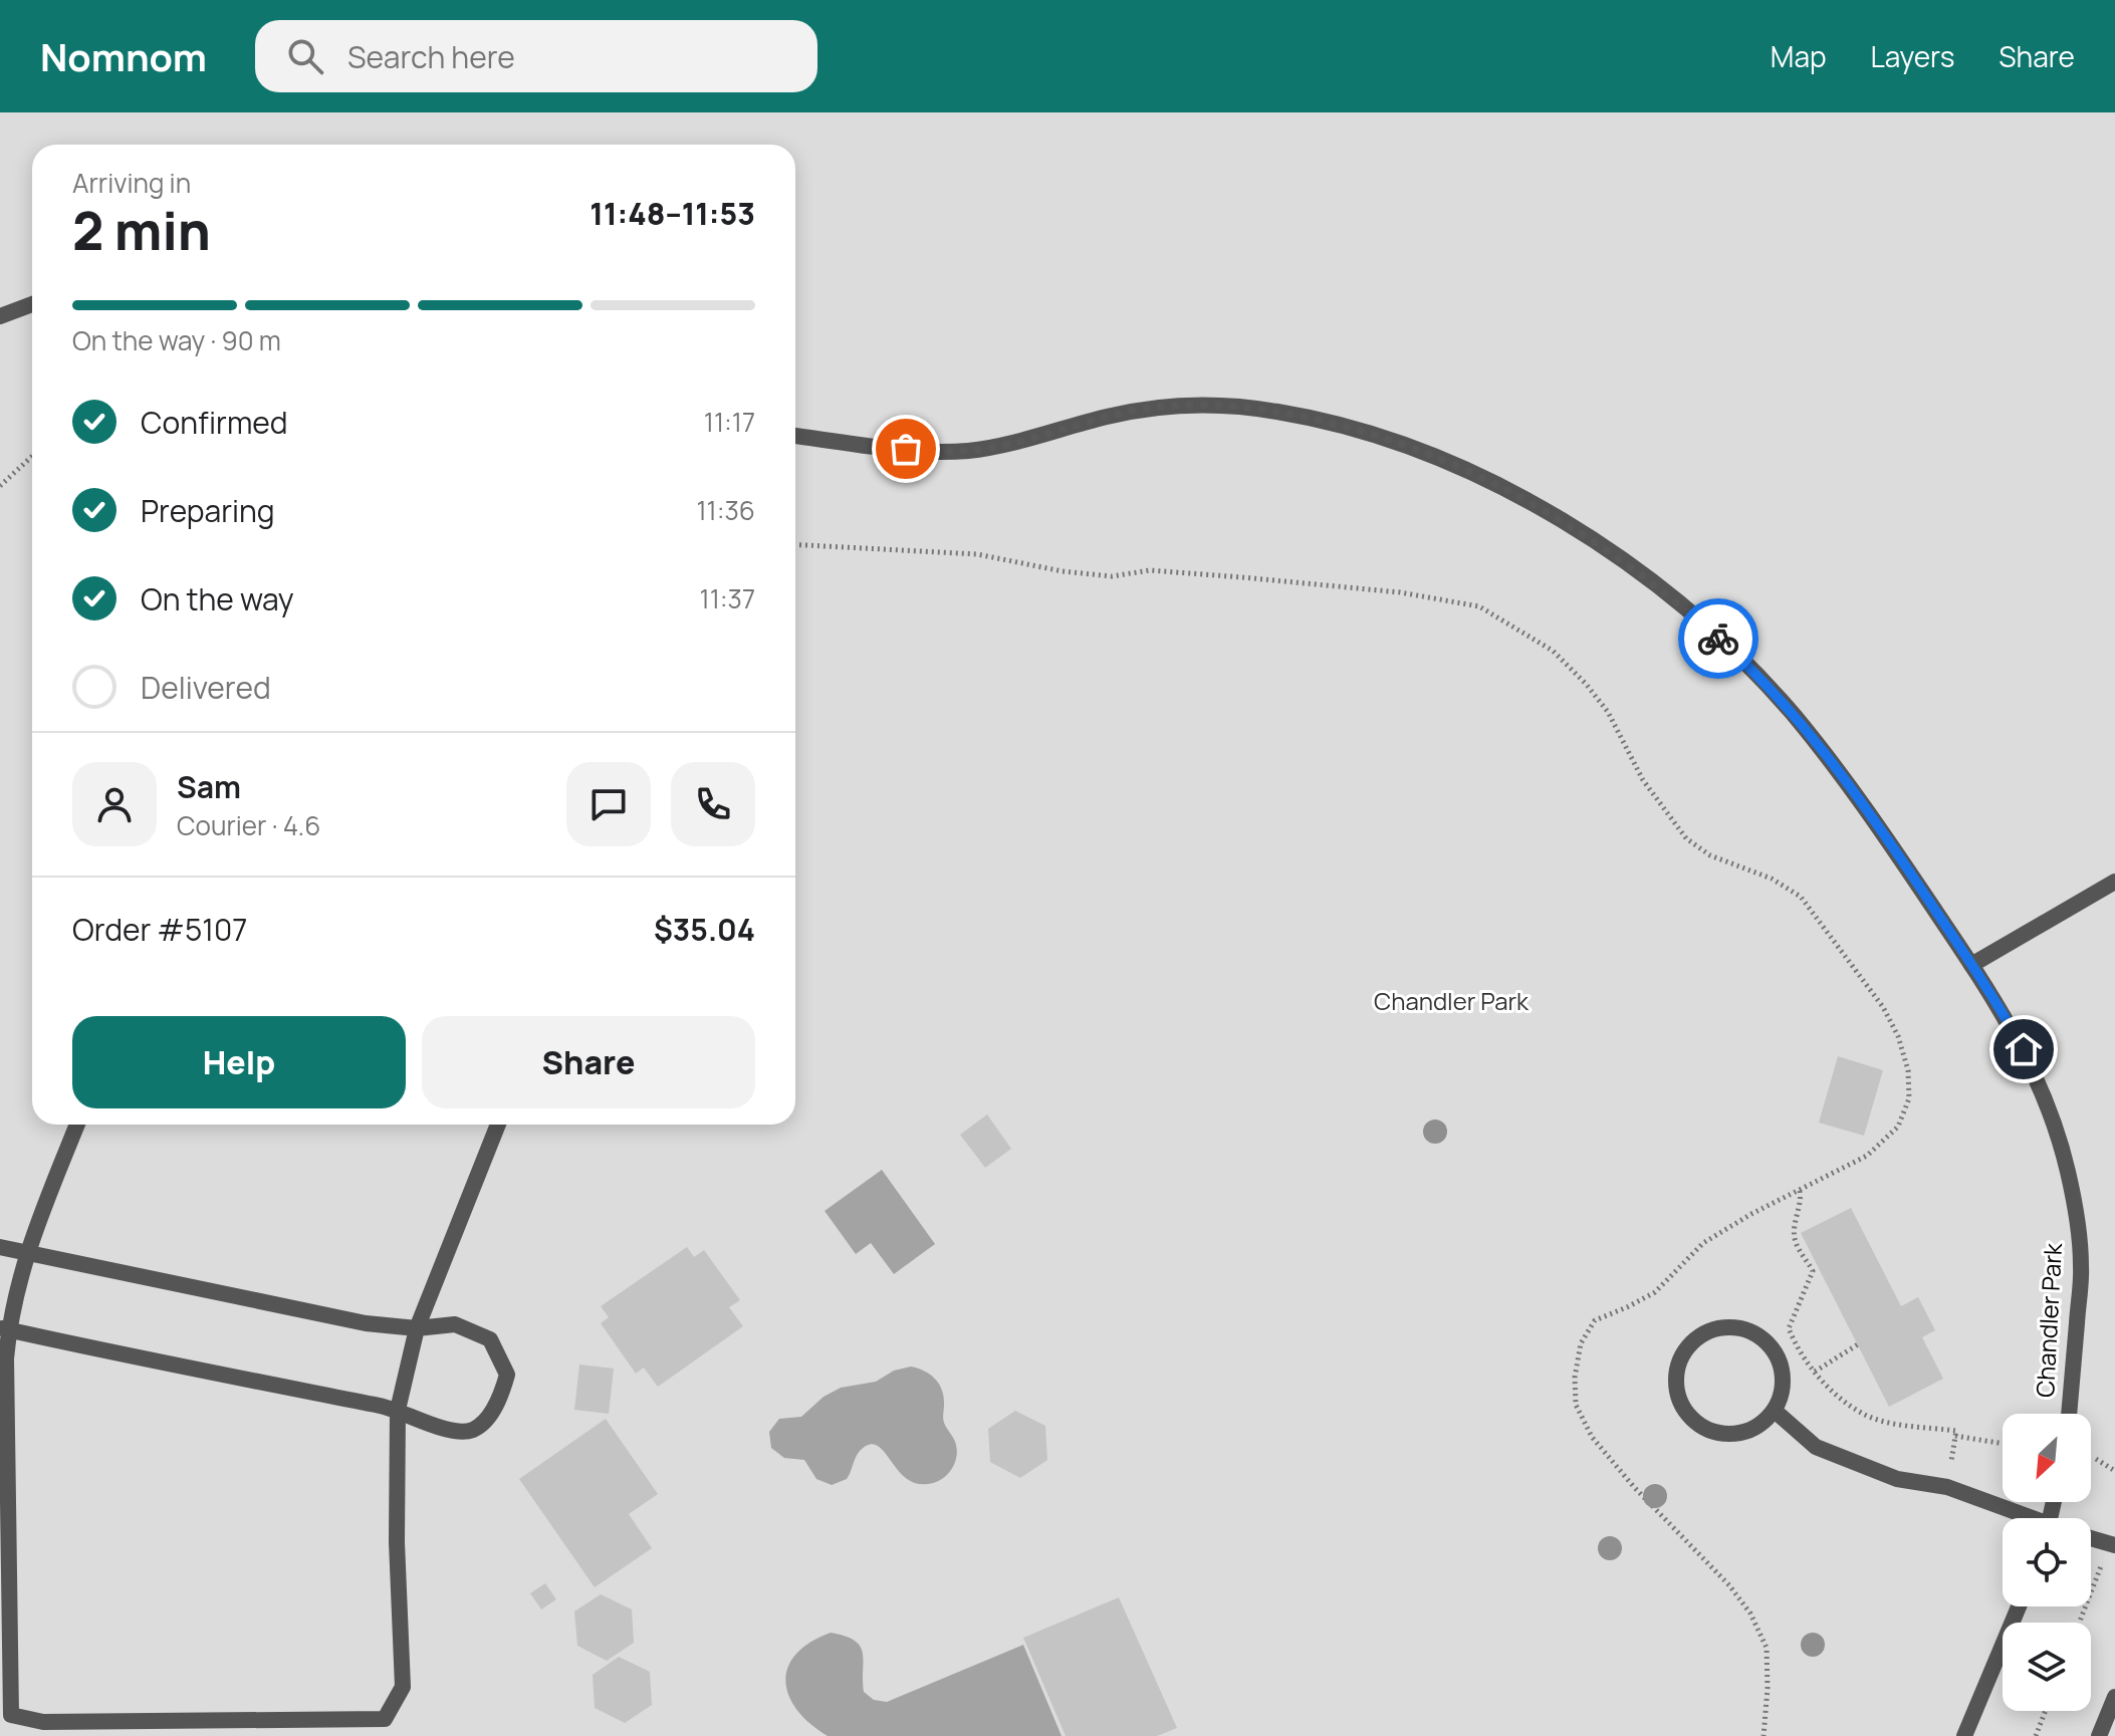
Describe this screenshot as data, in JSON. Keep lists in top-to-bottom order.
{
  "streets": {
    "street": ["Chandler Park"]
  },
  "parks": ["Chandler Park"],
  "north": "bottom left",
  "page": {
    "header": "Nomnom",
    "search": "Search here",
    "nav": ["Map", "Layers", "Share"],
    "heading": ["2 min", "Arriving in", "11:48–11:53"],
    "panel": [
      "Sam",
      "Courier · 4.6",
      "Order #5107",
      "$35.04"
    ],
    "bar": "On the way · 90 m",
    "list": [
      ["Confirmed", "11:17"],
      ["Preparing", "11:36"],
      ["On the way", "11:37"],
      "Delivered"
    ],
    "buttons": ["Help", "Share"]
  }
}
